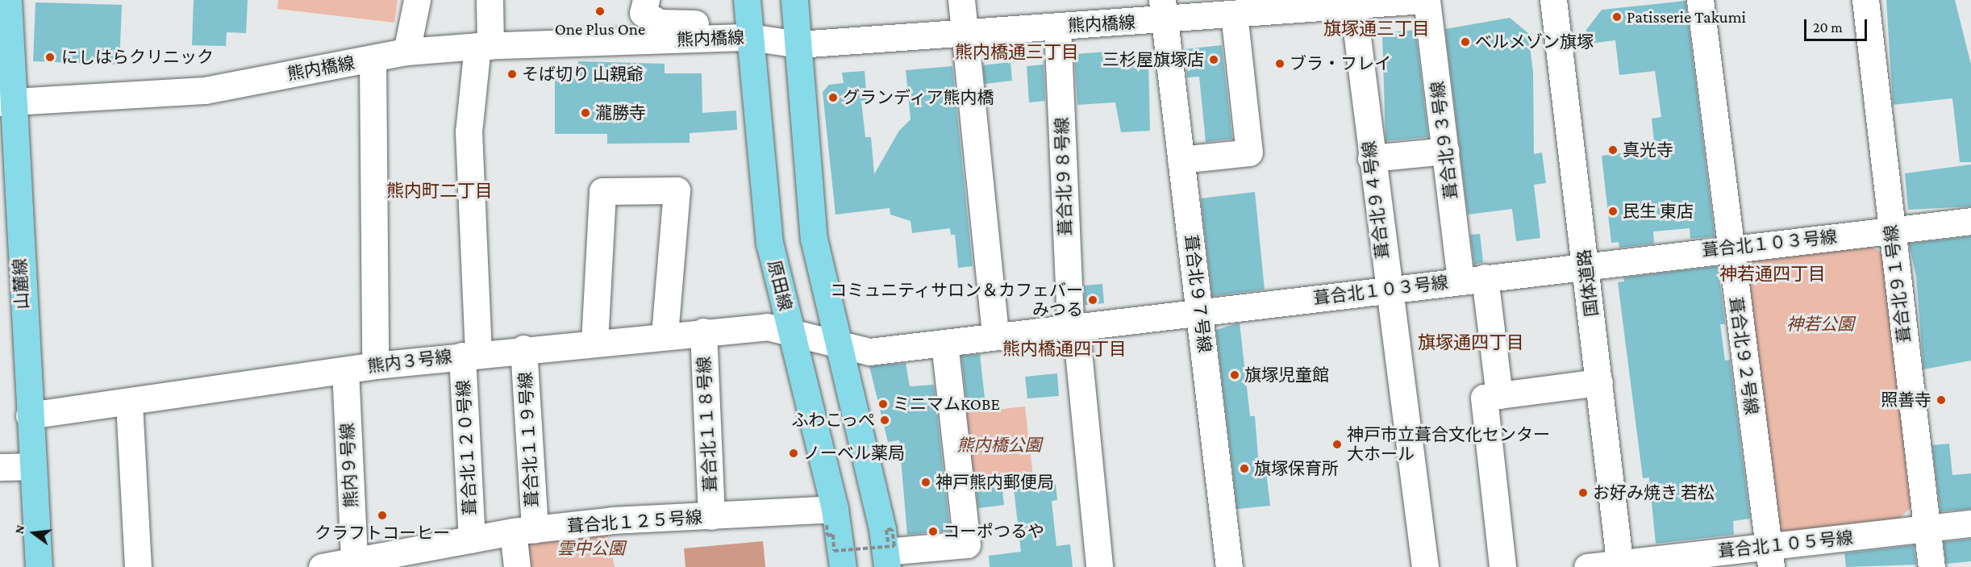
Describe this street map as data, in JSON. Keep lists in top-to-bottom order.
{
  "streets": {
    "main road": ["山麓線", "原田線"],
    "street": [
      "熊内橋線",
      "葺合北９３号線",
      "葺合北９８号線",
      "葺合北９４号線",
      "葺合北１０３号線",
      "国体道路",
      "葺合北９１号線",
      "葺合北９７号線",
      "葺合北９２号線",
      "熊内３号線",
      "葺合北１１８号線",
      "葺合北１１９号線",
      "葺合北１２０号線",
      "熊内９号線",
      "葺合北１２５号線",
      "葺合北１０５号線"
    ]
  },
  "crossings": [
    ["熊内橋線", "葺合北９３号線"],
    ["熊内橋線", "葺合北９８号線"],
    ["熊内橋線", "葺合北９４号線"],
    ["熊内橋線", "山麓線"],
    ["熊内橋線", "原田線"],
    ["熊内橋線", "葺合北９７号線"],
    ["熊内橋線", "葺合北１２０号線"],
    ["葺合北９３号線", "葺合北１０３号線"],
    ["葺合北９８号線", "葺合北１０３号線"],
    ["葺合北９４号線", "葺合北１０３号線"],
    ["葺合北１０３号線", "国体道路"],
    ["葺合北１０３号線", "葺合北９１号線"],
    ["葺合北１０３号線", "原田線"],
    ["葺合北１０３号線", "葺合北９７号線"],
    ["葺合北１０３号線", "葺合北９２号線"],
    ["葺合北１０３号線", "熊内３号線"],
    ["国体道路", "葺合北１０５号線"],
    ["山麓線", "熊内３号線"],
    ["葺合北９１号線", "葺合北１０５号線"],
    ["原田線", "熊内３号線"],
    ["原田線", "葺合北１２５号線"],
    ["葺合北９２号線", "葺合北１０５号線"],
    ["熊内３号線", "葺合北１１８号線"],
    ["熊内３号線", "葺合北１１９号線"],
    ["熊内３号線", "葺合北１２０号線"],
    ["熊内３号線", "熊内９号線"],
    ["葺合北１１８号線", "葺合北１２５号線"],
    ["葺合北１１９号線", "葺合北１２５号線"],
    ["葺合北１２０号線", "葺合北１２５号線"],
    ["熊内９号線", "葺合北１２５号線"]
  ],
  "districts": [
    "旗塚通三丁目",
    "熊内橋通三丁目",
    "熊内町二丁目",
    "神若通四丁目",
    "旗塚通四丁目",
    "熊内橋通四丁目"
  ],
  "parks": ["神若公園", "熊内橋公園", "雲中公園"],
  "places": [
    "One Plus One",
    "Patisserie Takumi",
    "ベルメゾン旗塚",
    "にしはらクリニック",
    "三杉屋旗塚店",
    "ブラ・フレイ",
    "そば切り 山親爺",
    "グランディア熊内橋",
    "瀧勝寺",
    "真光寺",
    "民生 東店",
    "コミュニティサロン＆カフェバー みつる",
    "旗塚児童館",
    "照善寺",
    "ミニマムKOBE",
    "ふわこっぺ",
    "神戸市立葺合文化センター 大ホール",
    "ノーベル薬局",
    "旗塚保育所",
    "神戸熊内郵便局",
    "お好み焼き 若松",
    "クラフトコーヒー",
    "コーポつるや"
  ],
  "scale_bar": "20 m",
  "north": "left"
}
